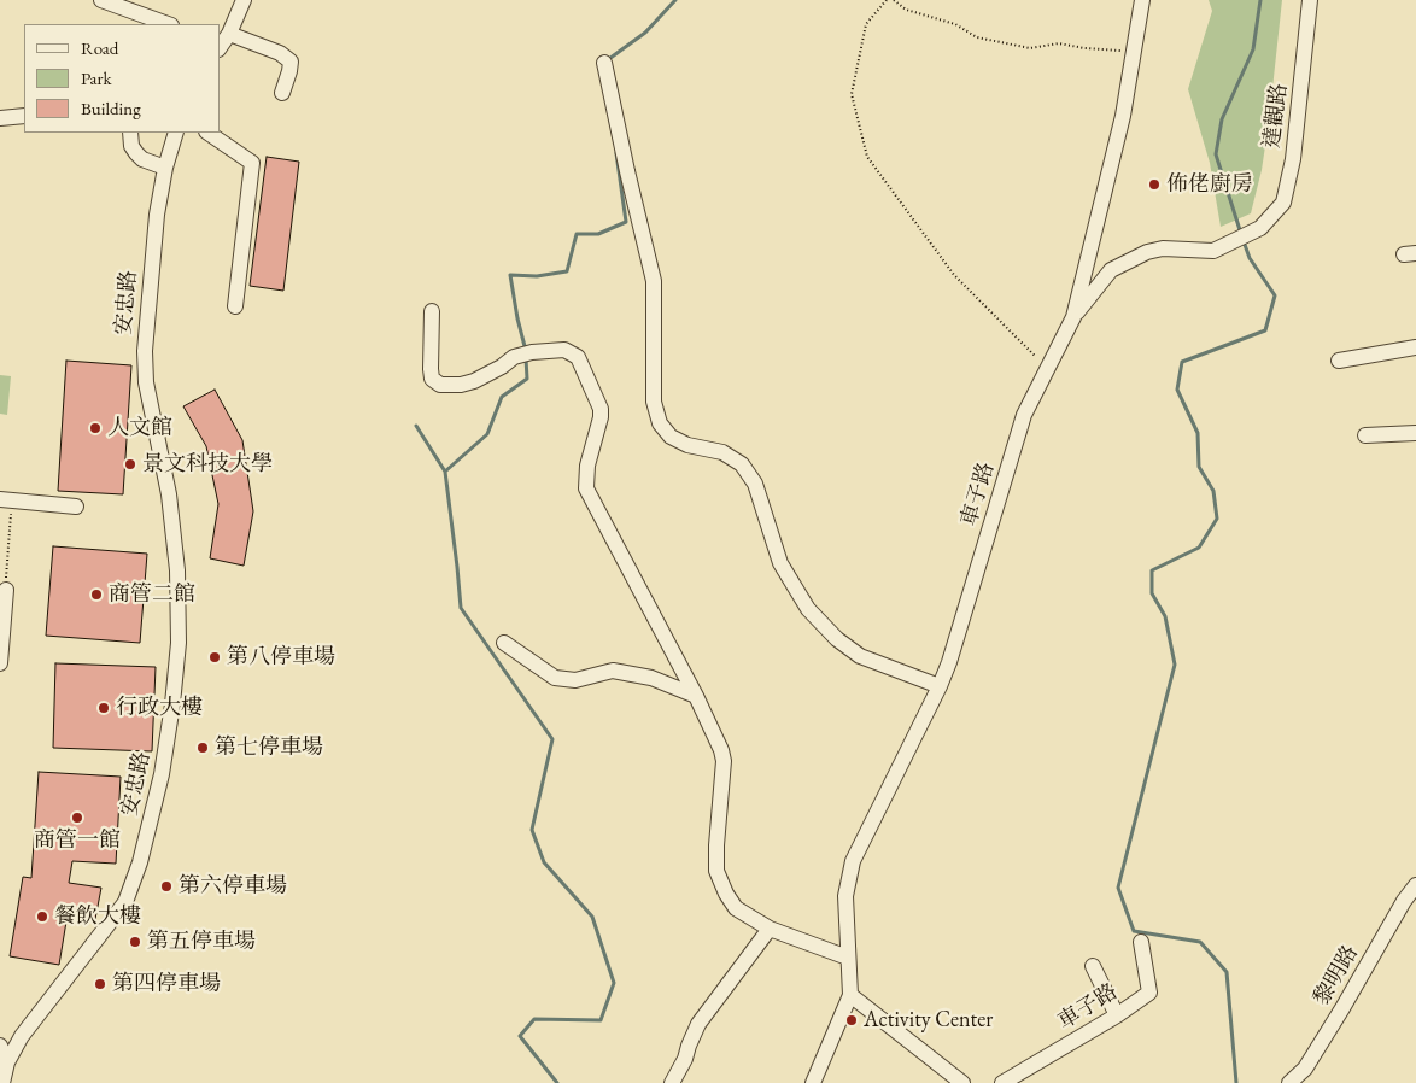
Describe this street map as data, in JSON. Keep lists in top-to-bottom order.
{
  "streets": {
    "street": [
      "達觀路",
      "安忠路",
      "車子路",
      "黎明路"
    ]
  },
  "crossings": [
    ["達觀路", "車子路"]
  ],
  "places": [
    "佈佬廚房",
    "人文館",
    "景文科技大學",
    "商管二館",
    "第八停車場",
    "行政大樓",
    "第七停車場",
    "商管一館",
    "第六停車場",
    "餐飲大樓",
    "第五停車場",
    "第四停車場",
    "Activity Center"
  ],
  "legend": ["Road", "Park", "Building"]
}
